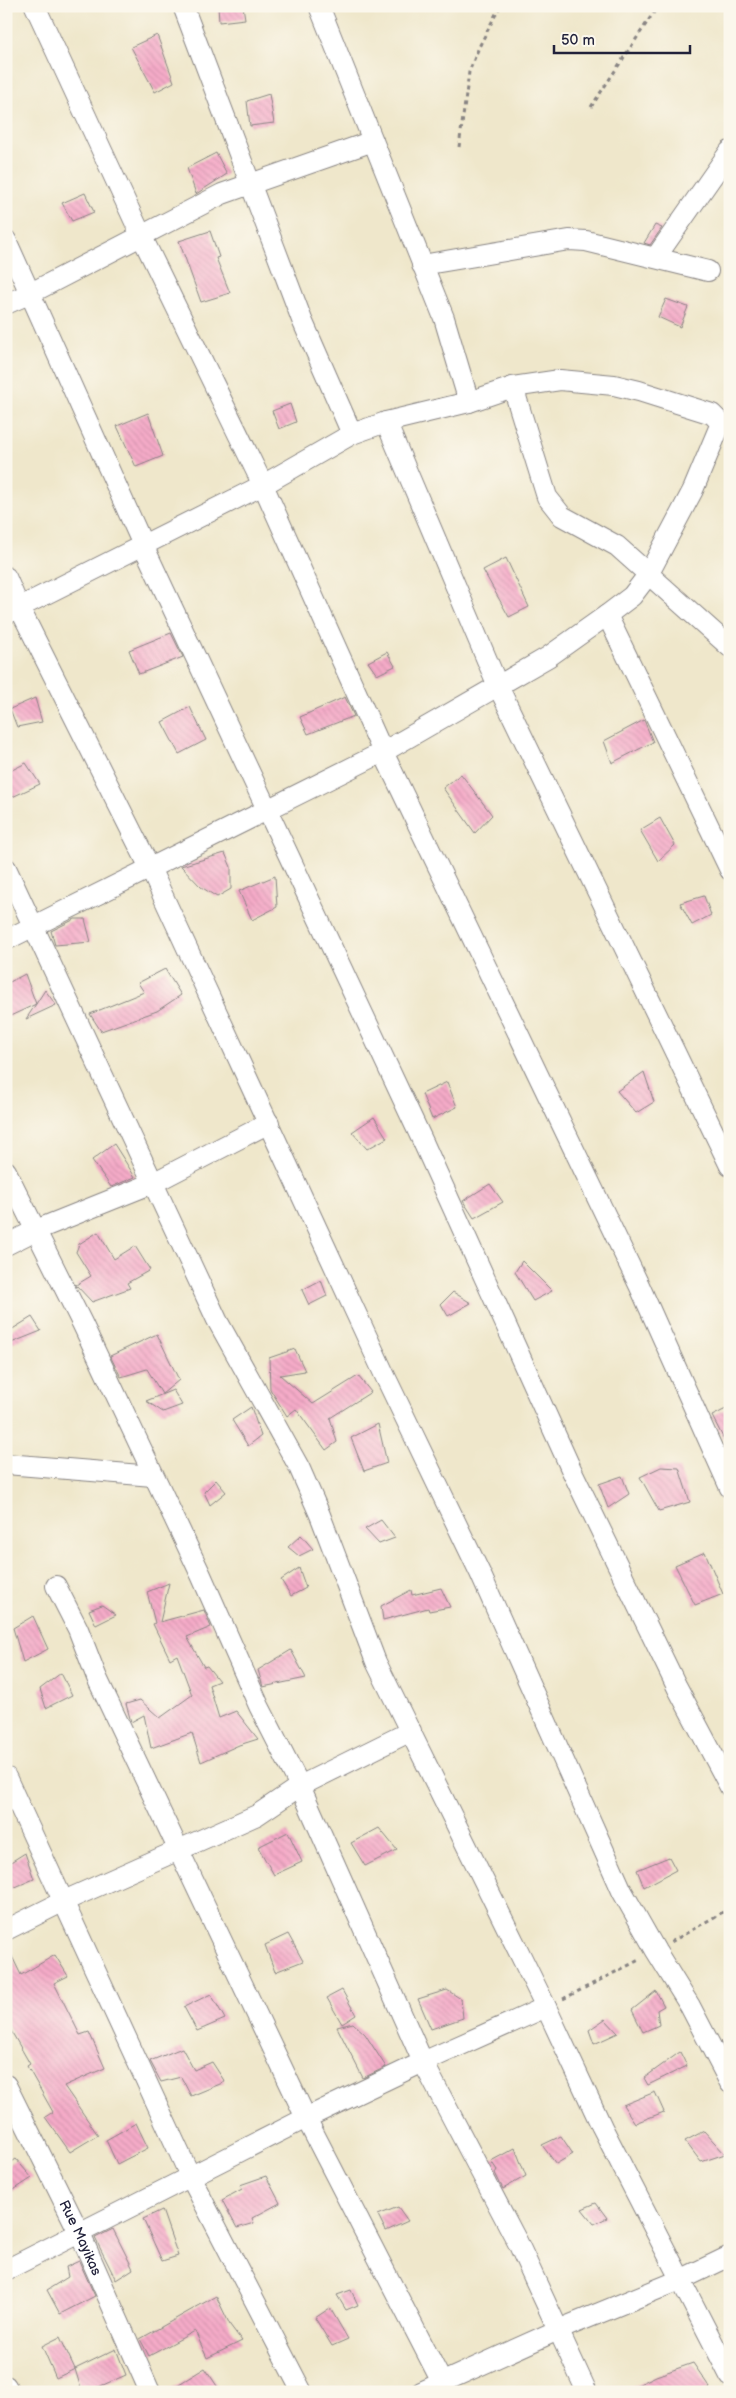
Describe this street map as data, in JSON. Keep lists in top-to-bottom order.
{
  "streets": {
    "street": ["Rue Mayikas"]
  },
  "scale_bar": "50 m"
}
